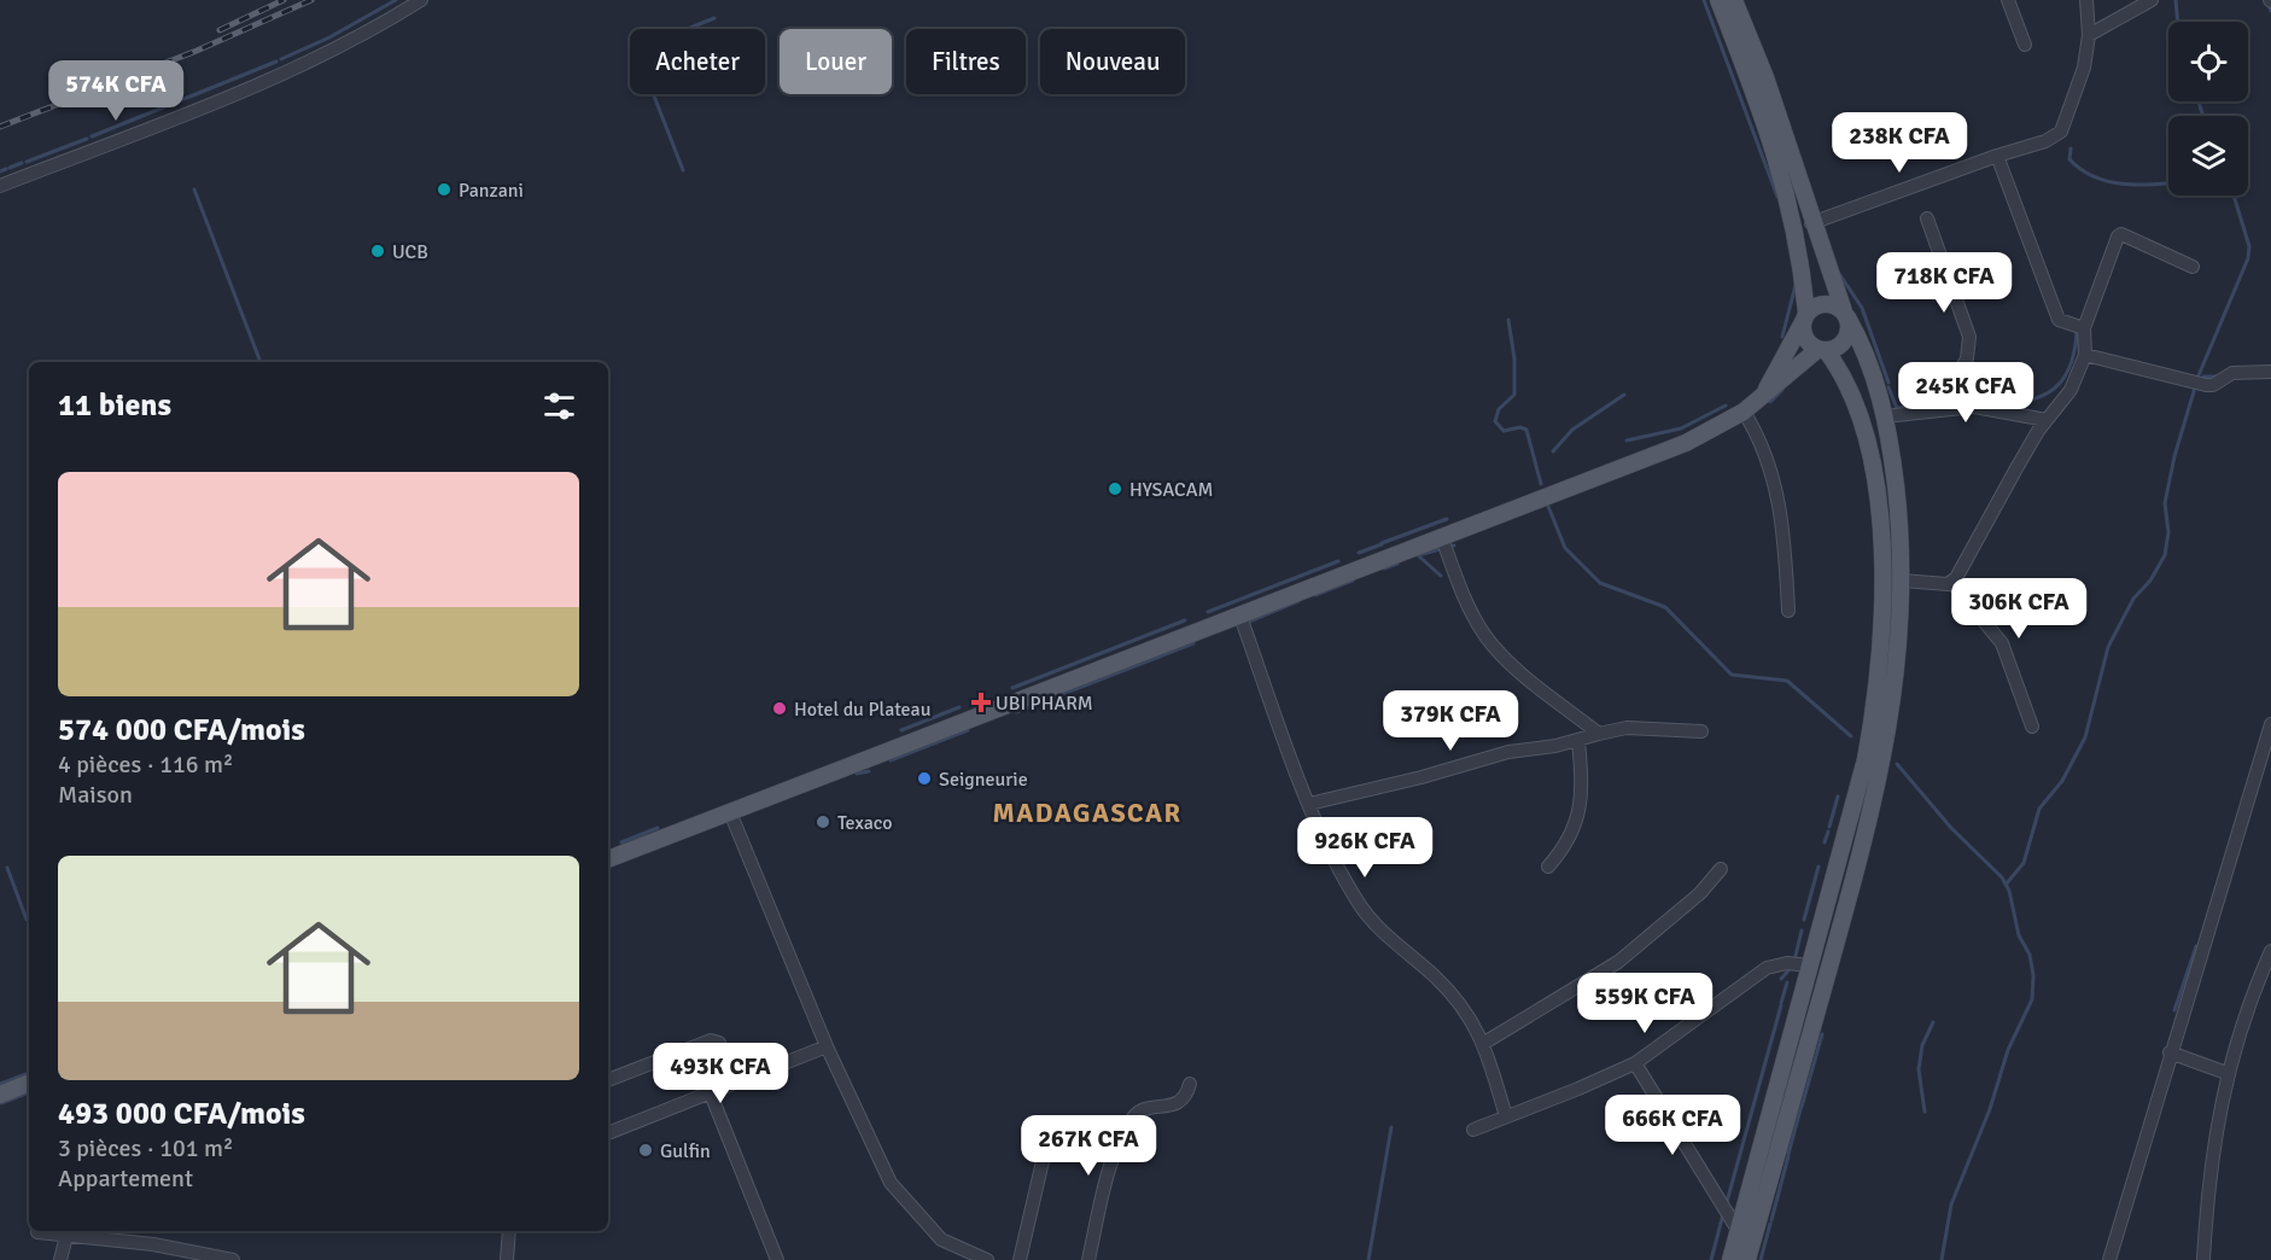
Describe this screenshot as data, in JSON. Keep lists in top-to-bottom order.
{
  "districts": ["MADAGASCAR"],
  "places": {
    "other": [
      "Panzani",
      "UCB",
      "HYSACAM",
      "Hotel du Plateau",
      "Seigneurie",
      "Texaco",
      "Gulfin"
    ],
    "health": ["UBI PHARM"]
  },
  "page": {
    "chip": [
      "Acheter",
      "Louer",
      "Filtres",
      "Nouveau"
    ],
    "price": [
      "574K CFA",
      "238K CFA",
      "718K CFA",
      "245K CFA",
      "306K CFA",
      "379K CFA",
      "926K CFA",
      "559K CFA",
      "493K CFA",
      "666K CFA",
      "267K CFA"
    ],
    "heading": "11 biens",
    "list": [
      {
        "name": "574 000 CFA/mois",
        "note": "4 pièces · 116 m² · Maison"
      },
      {
        "name": "493 000 CFA/mois",
        "note": "3 pièces · 101 m² · Appartement"
      }
    ]
  }
}
